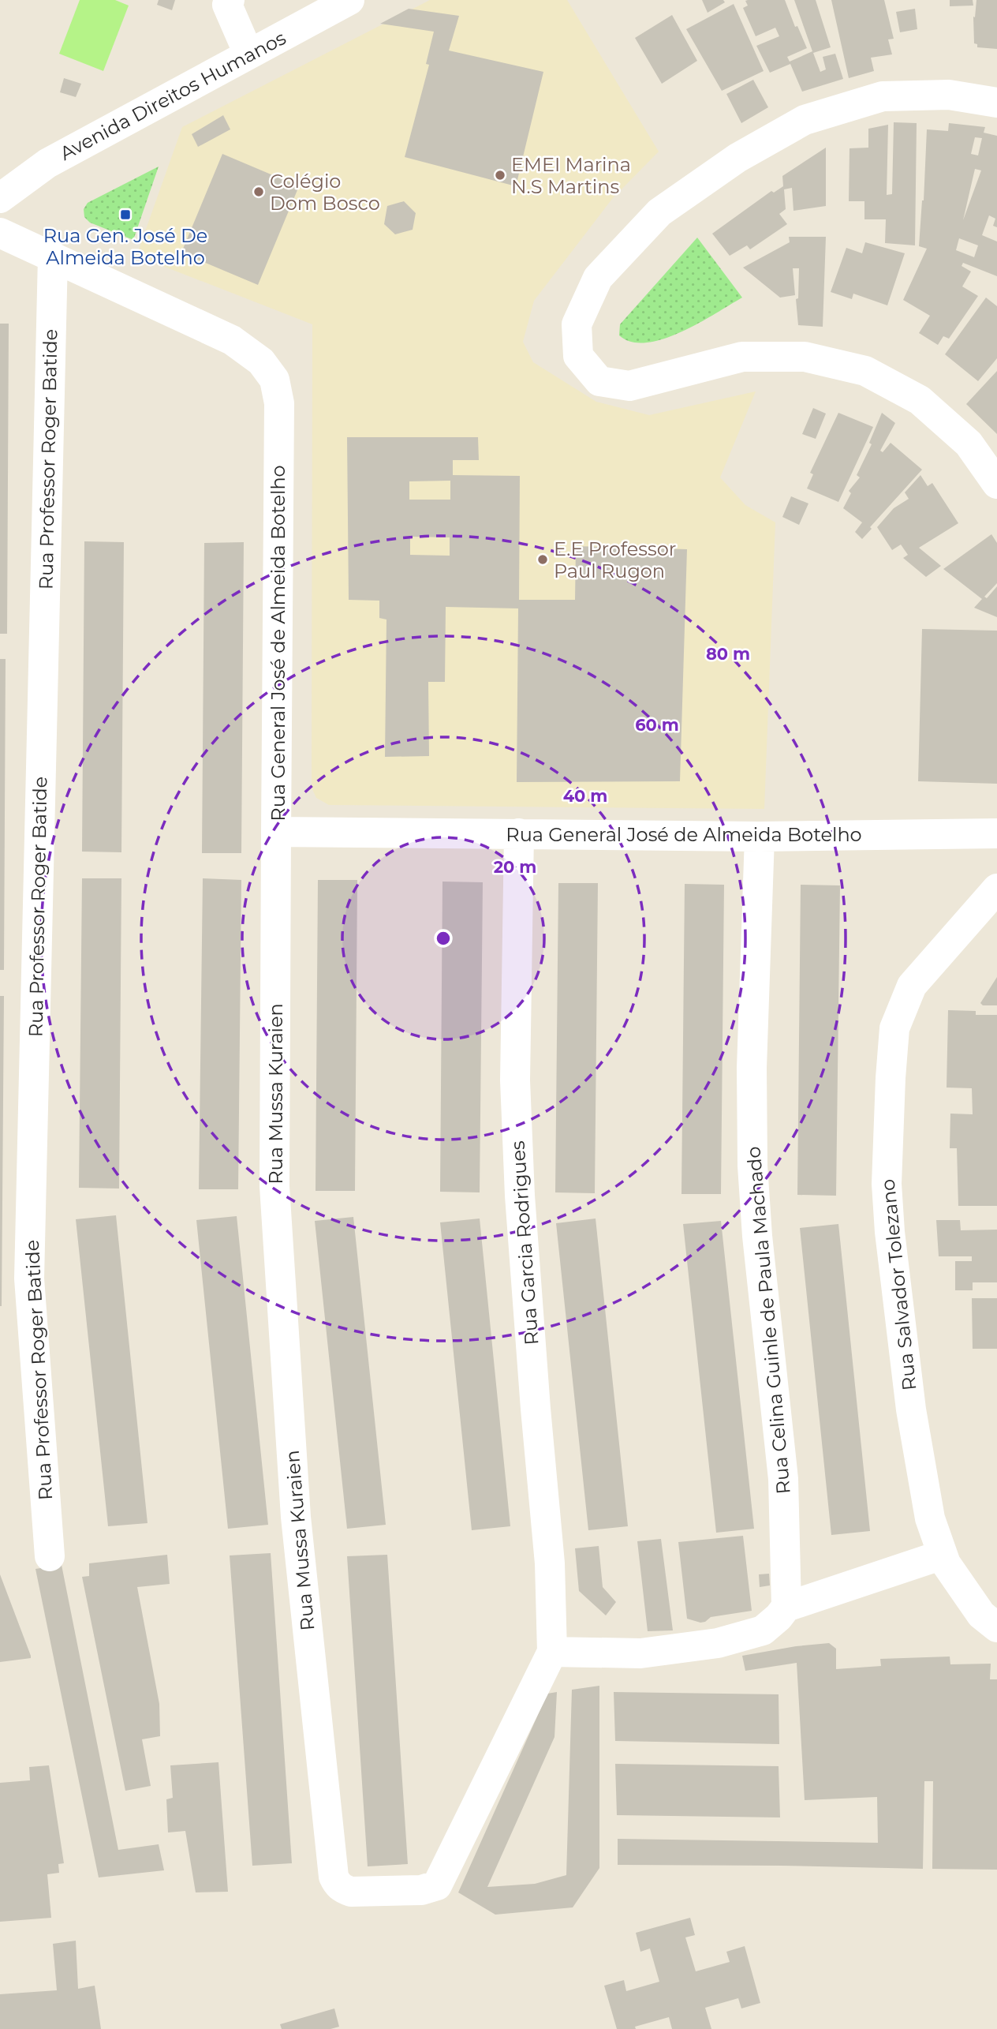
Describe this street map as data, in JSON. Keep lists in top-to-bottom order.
{
  "streets": {
    "street": [
      "Avenida Direitos Humanos",
      "Rua Professor Roger Batide",
      "Rua General José de Almeida Botelho",
      "Rua Mussa Kuraien",
      "Rua Garcia Rodrigues",
      "Rua Salvador Tolezano",
      "Rua Celina Guinle de Paula Machado"
    ]
  },
  "crossings": [
    ["Rua Professor Roger Batide", "Rua General José de Almeida Botelho"],
    ["Rua General José de Almeida Botelho", "Rua Mussa Kuraien"],
    ["Rua General José de Almeida Botelho", "Rua Garcia Rodrigues"],
    ["Rua General José de Almeida Botelho", "Rua Celina Guinle de Paula Machado"],
    ["Rua Mussa Kuraien", "Rua Garcia Rodrigues"]
  ],
  "places": {
    "other": ["EMEI Marina N.S Martins", "Colégio Dom Bosco", "E.E Professor Paul Rugon"],
    "transit": ["Rua Gen. José De Almeida Botelho"]
  },
  "rings": [
    "80 m",
    "60 m",
    "40 m",
    "20 m"
  ]
}
